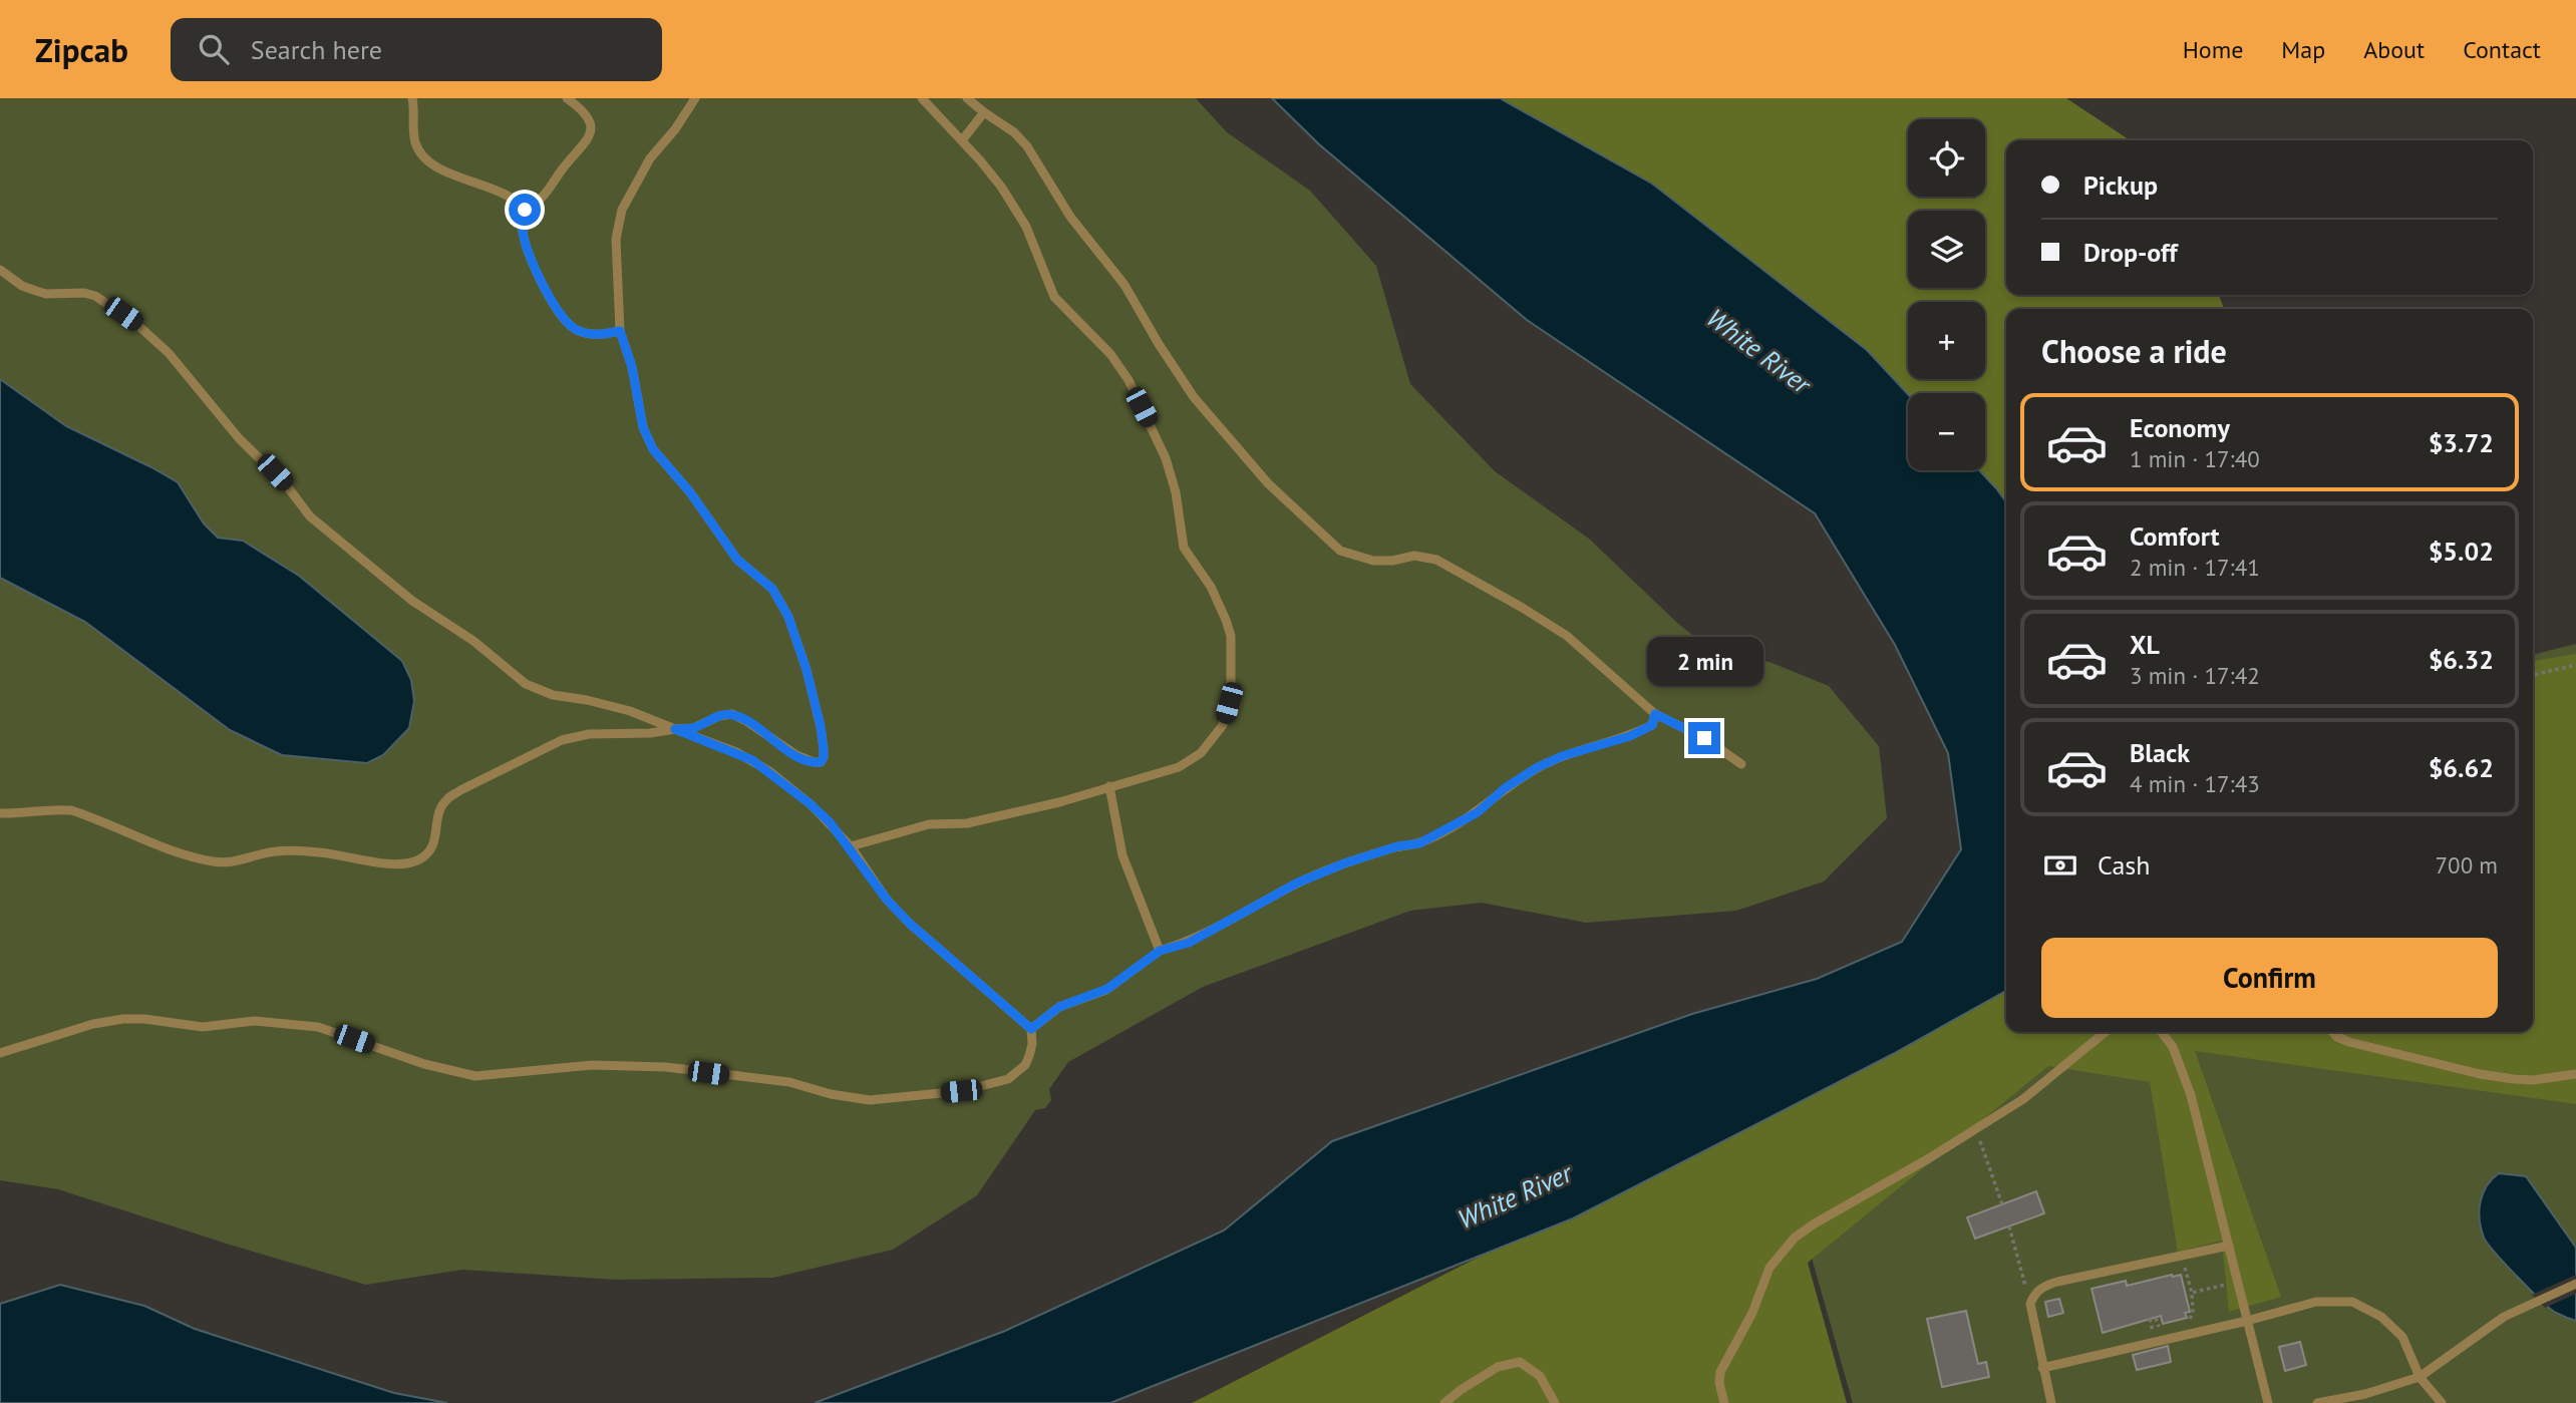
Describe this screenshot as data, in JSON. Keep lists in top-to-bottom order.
{
  "water": ["White River"],
  "page": {
    "header": "Zipcab",
    "search": "Search here",
    "nav": [
      "Home",
      "Map",
      "About",
      "Contact"
    ],
    "map_buttons": ["+", "−"],
    "banner": ["Pickup", "Drop-off"],
    "heading": "Choose a ride",
    "list": [
      {
        "name": "Economy",
        "note": "1 min · 17:40",
        "value": "$3.72"
      },
      {
        "name": "Comfort",
        "note": "2 min · 17:41",
        "value": "$5.02"
      },
      {
        "name": "XL",
        "note": "3 min · 17:42",
        "value": "$6.32"
      },
      {
        "name": "Black",
        "note": "4 min · 17:43",
        "value": "$6.62"
      }
    ],
    "bubble": "2 min",
    "pay": ["Cash", "700 m"],
    "buttons": "Confirm"
  }
}
